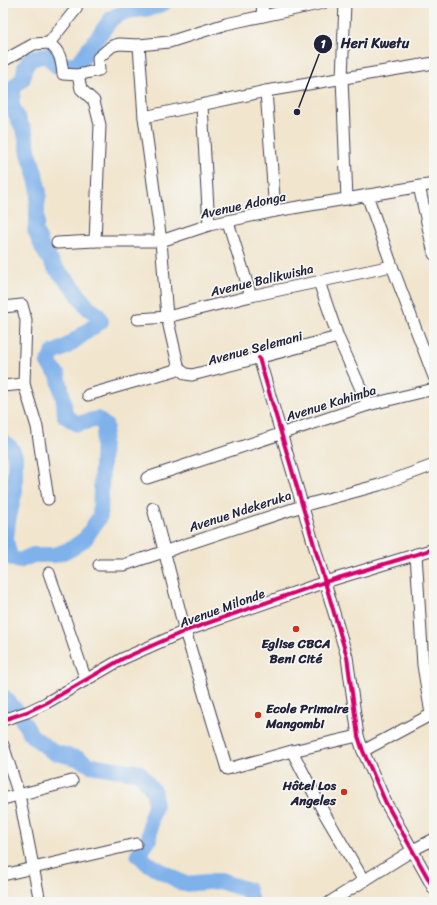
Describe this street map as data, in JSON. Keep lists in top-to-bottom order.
{
  "streets": {
    "street": [
      "Avenue Adonga",
      "Avenue Balikwisha",
      "Avenue Selemani",
      "Avenue Kahimba",
      "Avenue Ndekeruka",
      "Avenue Milonde"
    ]
  },
  "places": [
    "Heri Kwetu",
    "Eglise CBCA Beni Cité",
    "Ecole Primaire Mangombi",
    "Hôtel Los Angeles"
  ]
}
